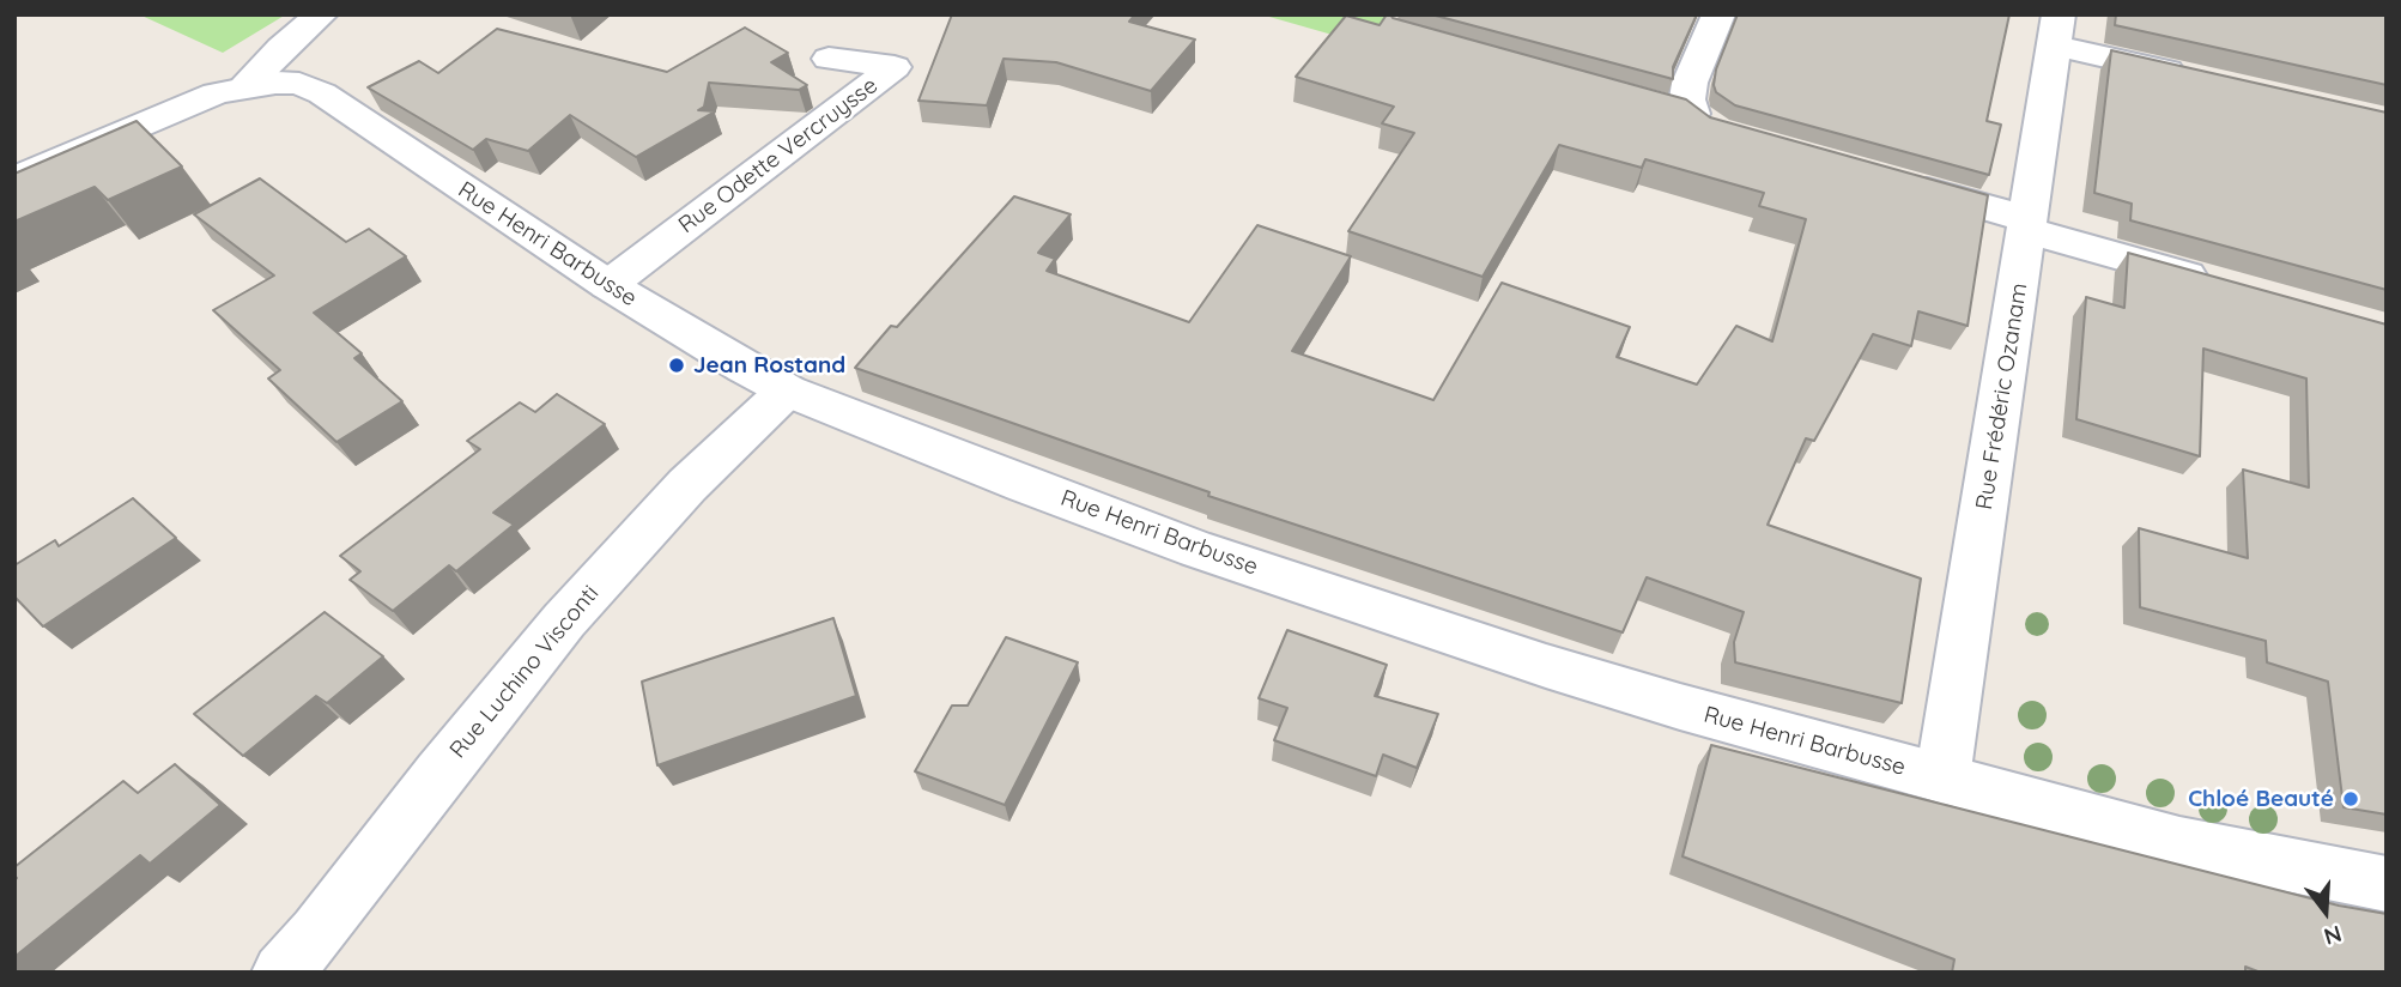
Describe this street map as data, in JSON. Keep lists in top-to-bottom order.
{
  "streets": {
    "street": [
      "Rue Odette Vercruysse",
      "Rue Henri Barbusse",
      "Rue Frédéric Ozanam",
      "Rue Luchino Visconti"
    ]
  },
  "crossings": [
    ["Rue Odette Vercruysse", "Rue Henri Barbusse"],
    ["Rue Henri Barbusse", "Rue Frédéric Ozanam"],
    ["Rue Henri Barbusse", "Rue Luchino Visconti"]
  ],
  "places": ["Jean Rostand", "Chloé Beauté"],
  "north": "bottom"
}
